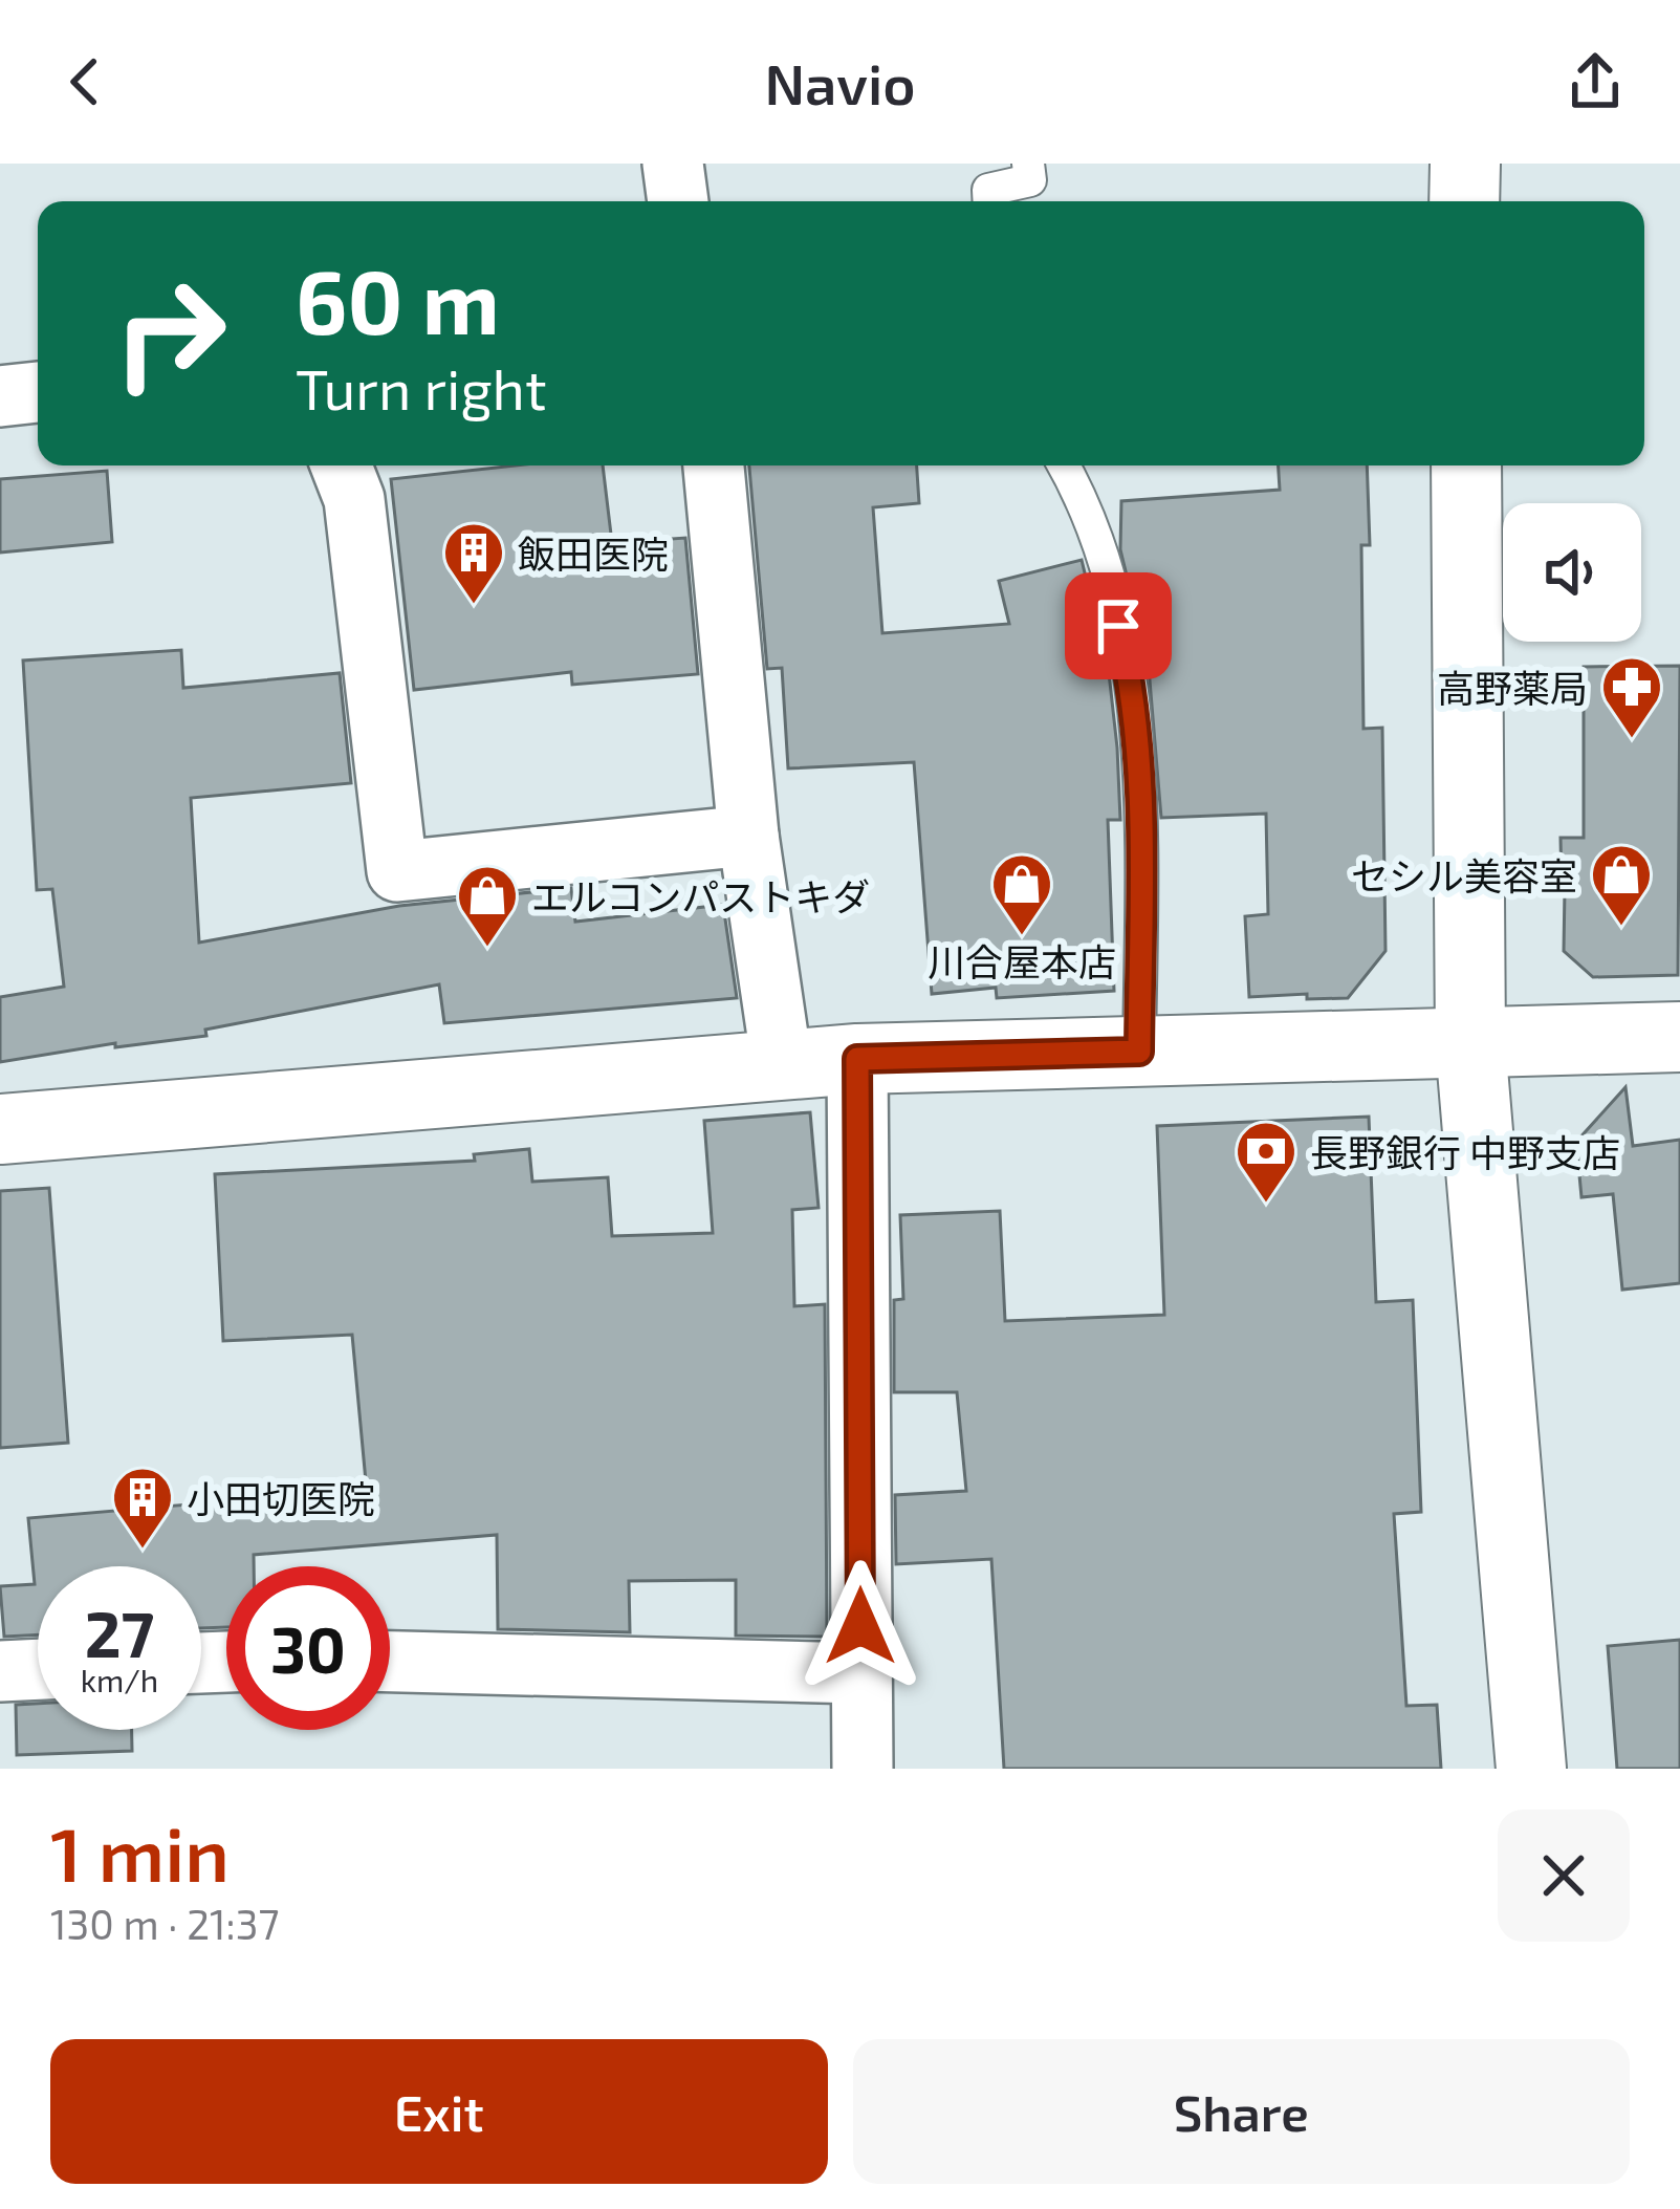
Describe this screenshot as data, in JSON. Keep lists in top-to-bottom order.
{
  "places": {
    "building": ["飯田医院", "小田切医院"],
    "pharmacy": ["高野薬局"],
    "shop": ["セシル美容室", "川合屋本店", "エルコンパストキダ"],
    "bank": ["長野銀行 中野支店"]
  },
  "page": {
    "header": "Navio",
    "turn": ["60 m", "Turn right"],
    "speed": "27 km/h",
    "limit": "30",
    "heading": ["1 min", "130 m · 21:37"],
    "buttons": ["Exit", "Share"]
  }
}
